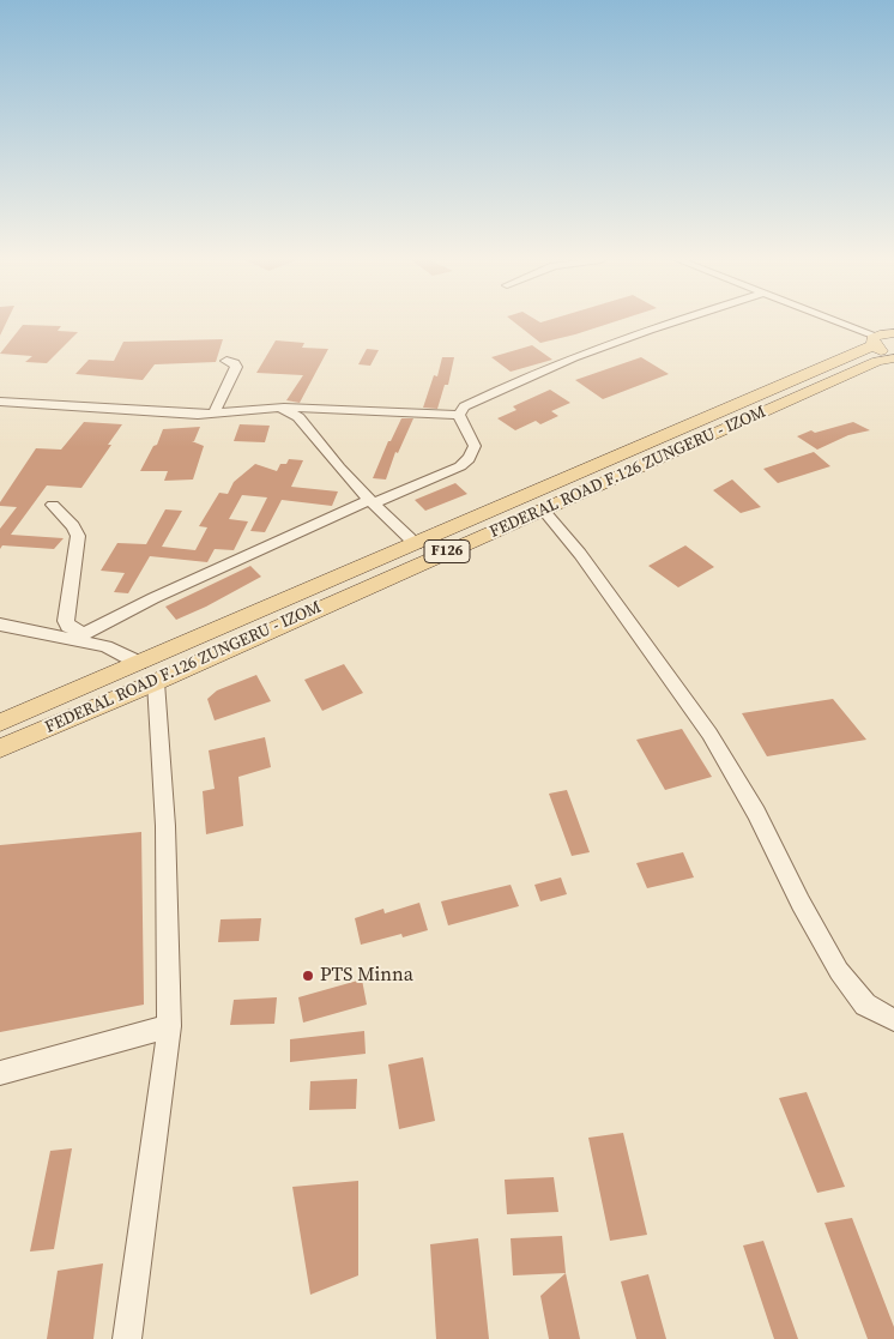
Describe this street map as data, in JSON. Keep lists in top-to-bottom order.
{
  "streets": {
    "main road": ["FEDERAL ROAD F.126 ZUNGERU - IZOM", "F126"]
  },
  "crossings": [
    ["FEDERAL ROAD F.126 ZUNGERU - IZOM", "F126"]
  ],
  "places": ["PTS Minna"]
}
